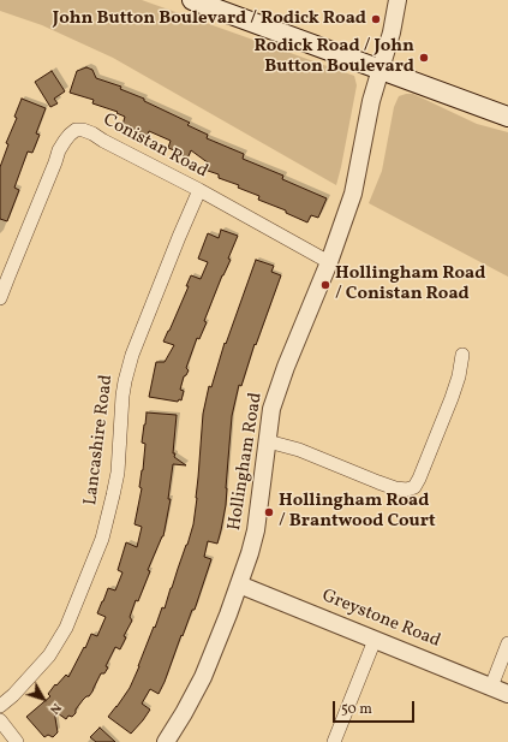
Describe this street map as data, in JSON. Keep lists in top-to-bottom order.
{
  "streets": {
    "street": [
      "Conistan Road",
      "Lancashire Road",
      "Hollingham Road",
      "Greystone Road"
    ]
  },
  "crossings": [
    ["Conistan Road", "Lancashire Road"],
    ["Conistan Road", "Hollingham Road"],
    ["Hollingham Road", "Greystone Road"]
  ],
  "places": [
    "John Button Boulevard / Rodick Road",
    "Rodick Road / John Button Boulevard",
    "Hollingham Road / Conistan Road",
    "Hollingham Road / Brantwood Court"
  ],
  "scale_bar": "50 m",
  "north": "bottom right"
}
